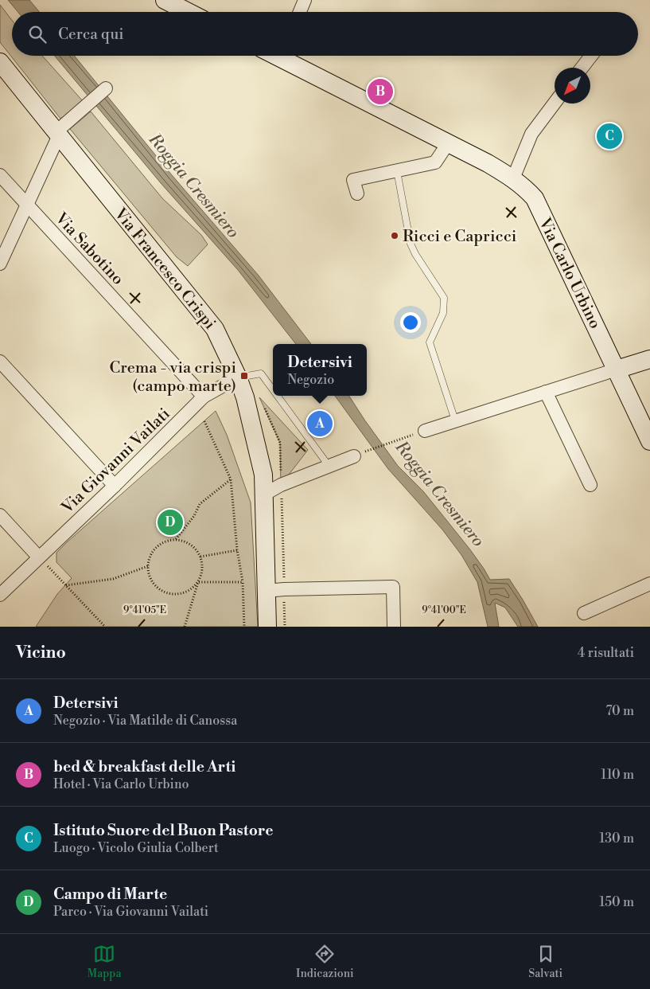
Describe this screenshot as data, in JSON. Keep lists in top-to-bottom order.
{
  "streets": {
    "street": [
      "Via Sabotino",
      "Via Francesco Crispi",
      "Via Carlo Urbino",
      "Via Giovanni Vailati"
    ]
  },
  "crossings": [
    ["Via Sabotino", "Via Giovanni Vailati"],
    ["Via Francesco Crispi", "Via Giovanni Vailati"]
  ],
  "water": ["Roggia Cresmiero"],
  "places": {
    "other": ["Ricci e Capricci"],
    "transit": ["Crema - via crispi (campo marte)"]
  },
  "north": "bottom left",
  "page": {
    "search": "Cerca qui",
    "pins": [
      "B",
      "C",
      "A",
      "D"
    ],
    "popup": ["Detersivi", "Negozio"],
    "heading": ["Vicino", "4 risultati"],
    "list": [
      {
        "mark": "A",
        "name": "Detersivi",
        "note": "Negozio · Via Matilde di Canossa",
        "value": "70 m"
      },
      {
        "mark": "B",
        "name": "bed & breakfast delle Arti",
        "note": "Hotel · Via Carlo Urbino",
        "value": "110 m"
      },
      {
        "mark": "C",
        "name": "Istituto Suore del Buon Pastore",
        "note": "Luogo · Vicolo Giulia Colbert",
        "value": "130 m"
      },
      {
        "mark": "D",
        "name": "Campo di Marte",
        "note": "Parco · Via Giovanni Vailati",
        "value": "150 m"
      }
    ],
    "nav": ["Mappa", "Indicazioni", "Salvati"]
  },
  "coordinates": ["9°41'05\"E", "9°41'00\"E"]
}
